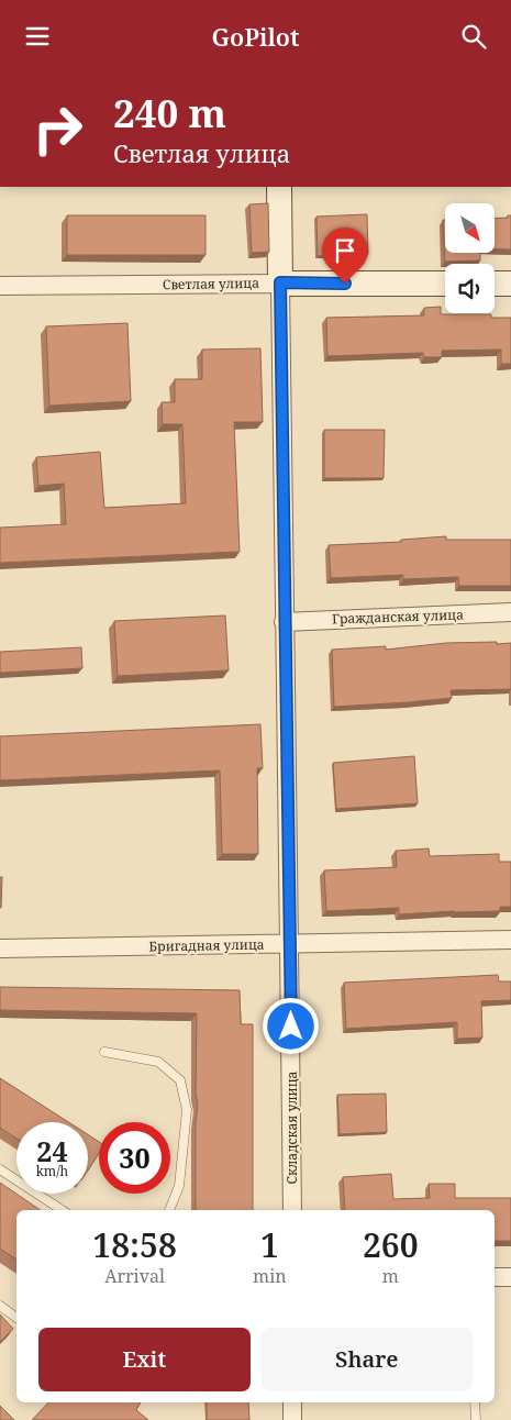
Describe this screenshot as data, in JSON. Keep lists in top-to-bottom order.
{
  "streets": {
    "street": [
      "Светлая улица",
      "Гражданская улица",
      "Бригадная улица",
      "Складская улица"
    ]
  },
  "crossings": [
    ["Светлая улица", "Складская улица"],
    ["Гражданская улица", "Складская улица"],
    ["Бригадная улица", "Складская улица"]
  ],
  "north": "bottom right",
  "page": {
    "header": "GoPilot",
    "turn": ["240 m", "Светлая улица"],
    "speed": "24 km/h",
    "limit": "30",
    "eta": [
      "18:58",
      "Arrival",
      "1",
      "min",
      "260",
      "m"
    ],
    "buttons": ["Exit", "Share"]
  }
}
